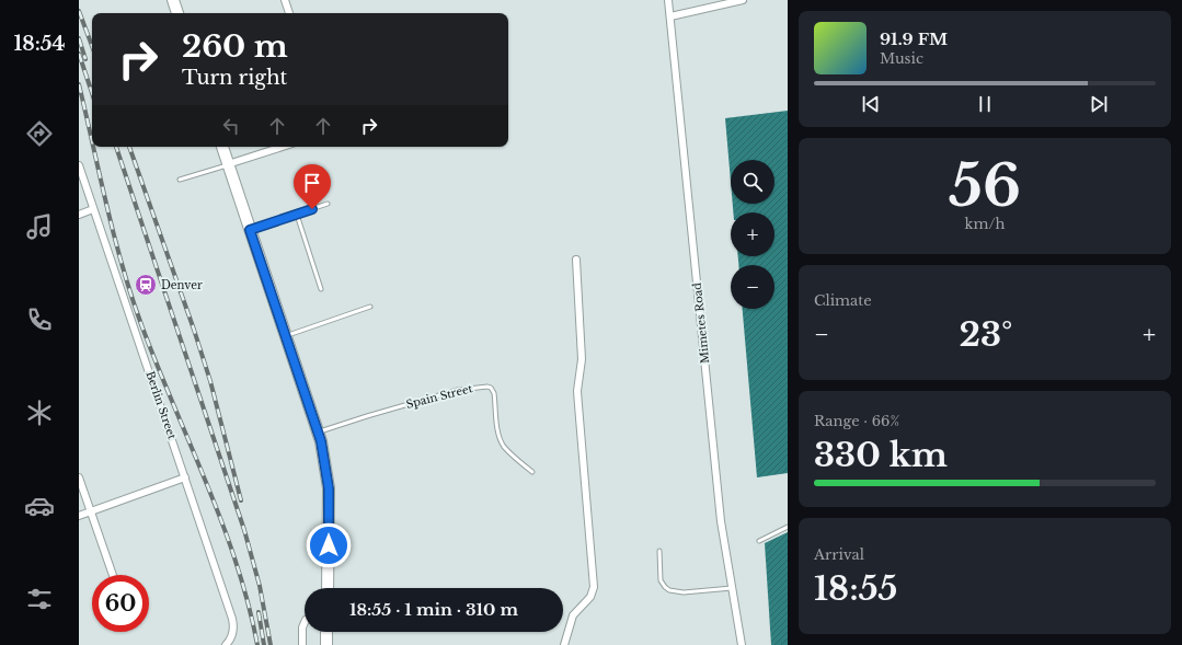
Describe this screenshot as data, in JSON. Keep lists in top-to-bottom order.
{
  "streets": {
    "street": ["Mimetes Road", "Berlin Street"],
    "lane": ["Spain Street"]
  },
  "places": {
    "station": ["Denver"]
  },
  "page": {
    "tabs": "18:54",
    "turn": ["260 m", "Turn right"],
    "song": ["91.9 FM", "Music"],
    "tile": [
      ["56", "km/h"],
      "Climate",
      ["Range · 66%", "330 km"],
      ["Arrival", "18:55"]
    ],
    "map_buttons": ["+", "−"],
    "heat": ["−", "23°", "+"],
    "limit": "60",
    "trip": "18:55 · 1 min · 310 m"
  }
}
